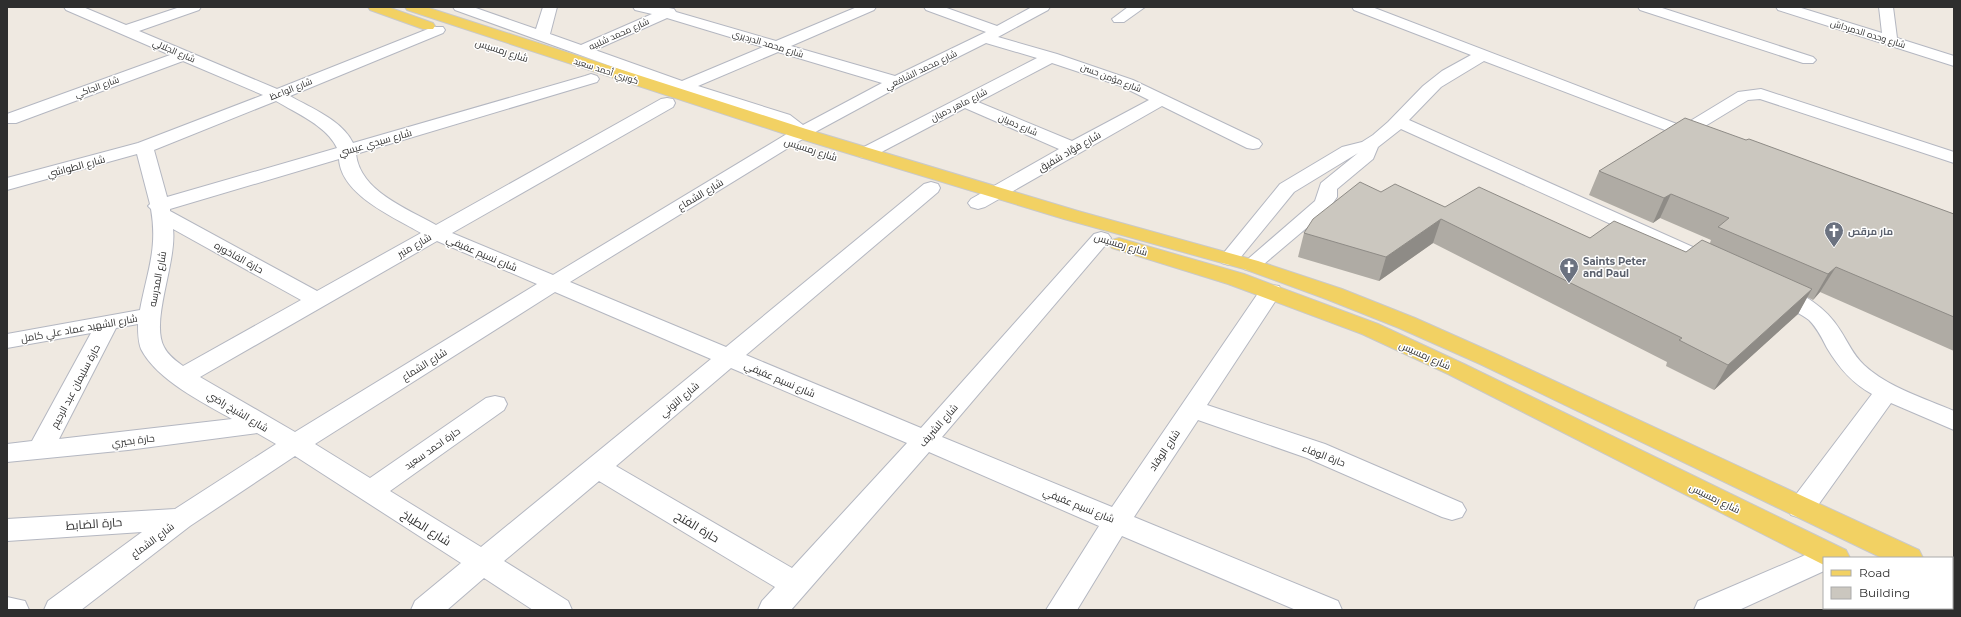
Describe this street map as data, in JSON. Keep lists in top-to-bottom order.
{
  "streets": {
    "main road": ["شارع رمسيس", "كوبري أحمد سعيد"],
    "street": [
      "شارع محمد شلبيه",
      "شارع وحده الدمرداش",
      "شارع محمد الدرديري",
      "شارع الجلالي",
      "شارع محمد الشافعي",
      "شارع مؤمن حسن",
      "شارع الجاكي",
      "شارع الواعظ",
      "شارع ماهر دميان",
      "شارع دميان",
      "شارع سيدي عيسي",
      "شارع فؤاد شفيق",
      "شارع الطواشي",
      "شارع الشماع",
      "شارع منير",
      "شارع نسيم عفيفي",
      "حارة الفاخوره",
      "شارع المدرسه",
      "شارع الشهيد عماد علي كامل",
      "حارة سليمان عبد الرحيم",
      "شارع التوني",
      "شارع الشيخ راضي",
      "شارع الشريف",
      "حارة بحيري",
      "حارة احمد سعيد",
      "شارع الوقاد",
      "حارة الوفاء",
      "حارة الضابط",
      "حارة الفتح",
      "شارع الطباخ"
    ]
  },
  "crossings": [
    ["شارع محمد شلبيه", "شارع محمد الدرديري"],
    ["شارع محمد شلبيه", "شارع رمسيس"],
    ["شارع محمد الدرديري", "شارع محمد الشافعي"],
    ["شارع رمسيس", "شارع محمد الشافعي"],
    ["شارع رمسيس", "كوبري أحمد سعيد"],
    ["شارع رمسيس", "شارع الواعظ"],
    ["شارع رمسيس", "شارع ماهر دميان"],
    ["شارع رمسيس", "شارع سيدي عيسي"],
    ["شارع رمسيس", "شارع فؤاد شفيق"],
    ["شارع رمسيس", "شارع الشماع"],
    ["شارع رمسيس", "شارع منير"],
    ["شارع رمسيس", "شارع التوني"],
    ["شارع رمسيس", "شارع الشريف"],
    ["شارع رمسيس", "شارع الوقاد"],
    ["شارع الجلالي", "شارع الجاكي"],
    ["شارع الجلالي", "شارع الواعظ"],
    ["شارع الجلالي", "شارع نسيم عفيفي"],
    ["شارع محمد الشافعي", "كوبري أحمد سعيد"],
    ["شارع محمد الشافعي", "شارع مؤمن حسن"],
    ["شارع محمد الشافعي", "شارع الشماع"],
    ["كوبري أحمد سعيد", "شارع سيدي عيسي"],
    ["كوبري أحمد سعيد", "شارع الشماع"],
    ["شارع مؤمن حسن", "شارع ماهر دميان"],
    ["شارع مؤمن حسن", "شارع فؤاد شفيق"],
    ["شارع الواعظ", "شارع الطواشي"],
    ["شارع الواعظ", "شارع نسيم عفيفي"],
    ["شارع الواعظ", "شارع المدرسه"],
    ["شارع ماهر دميان", "شارع دميان"],
    ["شارع دميان", "شارع فؤاد شفيق"],
    ["شارع سيدي عيسي", "شارع نسيم عفيفي"],
    ["شارع سيدي عيسي", "حارة الفاخوره"],
    ["شارع سيدي عيسي", "شارع المدرسه"],
    ["شارع الطواشي", "شارع المدرسه"],
    ["شارع الشماع", "شارع نسيم عفيفي"],
    ["شارع الشماع", "شارع الشيخ راضي"],
    ["شارع الشماع", "حارة الضابط"],
    ["شارع الشماع", "شارع الطباخ"],
    ["شارع منير", "شارع نسيم عفيفي"],
    ["شارع منير", "حارة الفاخوره"],
    ["شارع منير", "شارع المدرسه"],
    ["شارع منير", "شارع الشيخ راضي"],
    ["شارع نسيم عفيفي", "شارع التوني"],
    ["شارع نسيم عفيفي", "شارع الشريف"],
    ["شارع نسيم عفيفي", "شارع الوقاد"],
    ["حارة الفاخوره", "شارع المدرسه"],
    ["شارع المدرسه", "شارع الشهيد عماد علي كامل"],
    ["شارع المدرسه", "شارع الشيخ راضي"],
    ["شارع الشهيد عماد علي كامل", "حارة سليمان عبد الرحيم"],
    ["حارة سليمان عبد الرحيم", "حارة بحيري"],
    ["شارع التوني", "حارة الفتح"],
    ["شارع التوني", "شارع الطباخ"],
    ["شارع الشيخ راضي", "حارة بحيري"],
    ["شارع الشيخ راضي", "شارع الطباخ"],
    ["شارع الشريف", "حارة الفتح"],
    ["حارة احمد سعيد", "شارع الطباخ"],
    ["شارع الوقاد", "حارة الوفاء"]
  ],
  "places": {
    "church": ["مار مرقص", "Saints Peter and Paul"]
  },
  "legend": ["Road", "Building"]
}
